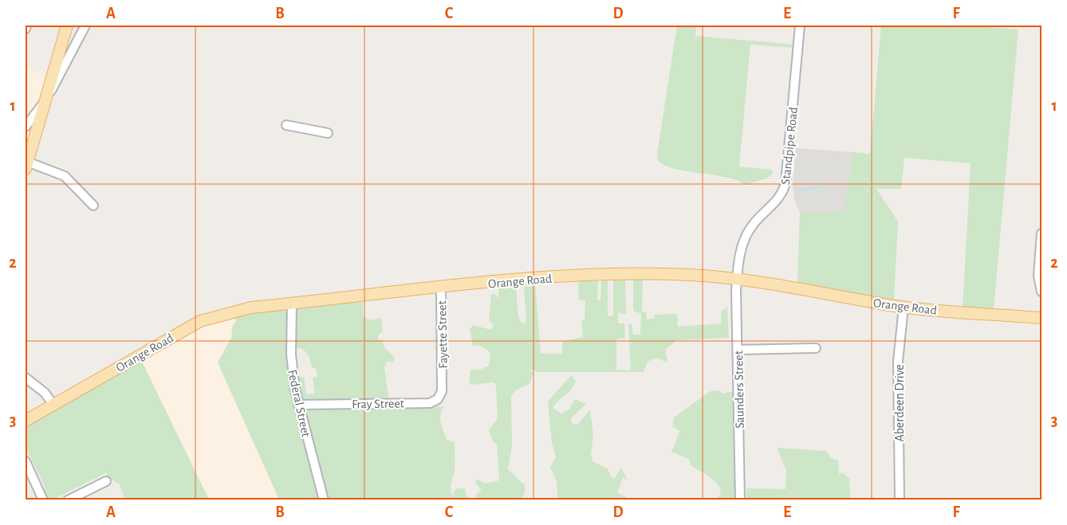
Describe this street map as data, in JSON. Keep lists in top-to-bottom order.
{
  "streets": {
    "main road": ["Orange Road"],
    "street": [
      "Standpipe Road",
      "Fayette Street",
      "Saunders Street",
      "Federal Street",
      "Fray Street",
      "Aberdeen Drive"
    ]
  },
  "crossings": [
    ["Standpipe Road", "Orange Road"],
    ["Standpipe Road", "Saunders Street"],
    ["Orange Road", "Fayette Street"],
    ["Orange Road", "Saunders Street"],
    ["Orange Road", "Federal Street"],
    ["Orange Road", "Aberdeen Drive"],
    ["Fayette Street", "Fray Street"],
    ["Federal Street", "Fray Street"]
  ],
  "grid": {
    "columns": [
      "A",
      "B",
      "C",
      "D",
      "E",
      "F"
    ],
    "rows": ["1", "2", "3"]
  }
}
